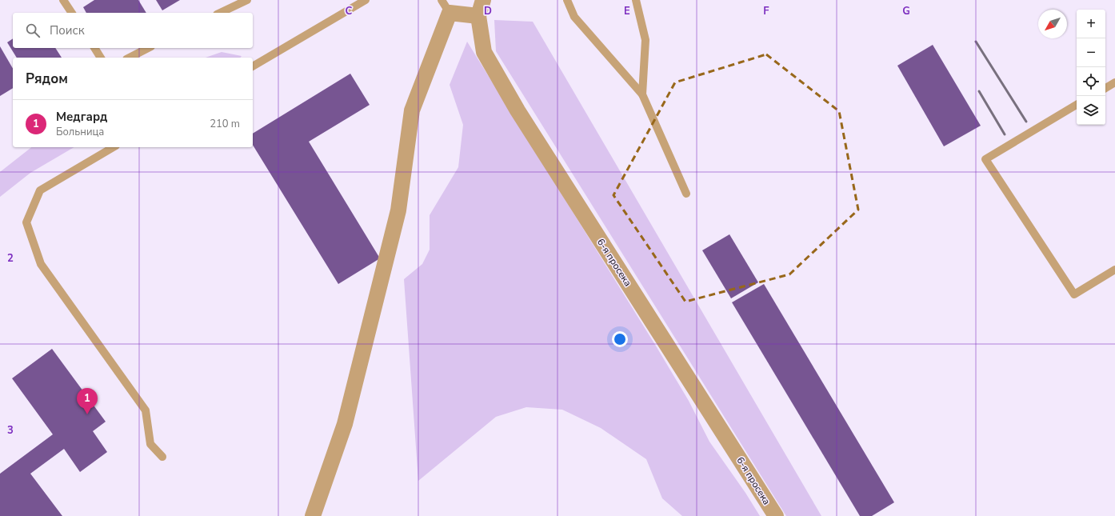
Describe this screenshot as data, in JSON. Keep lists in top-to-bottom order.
{
  "streets": {
    "street": ["6-я просека"]
  },
  "north": "bottom left",
  "page": {
    "map_buttons": ["+", "−"],
    "search": "Поиск",
    "heading": "Рядом",
    "list": [
      {
        "mark": "1",
        "name": "Медгард",
        "note": "Больница",
        "value": "210 m"
      }
    ],
    "pins": "1"
  },
  "grid": {
    "columns": [
      "C",
      "D",
      "E",
      "F",
      "G"
    ],
    "rows": ["2", "3"]
  }
}
